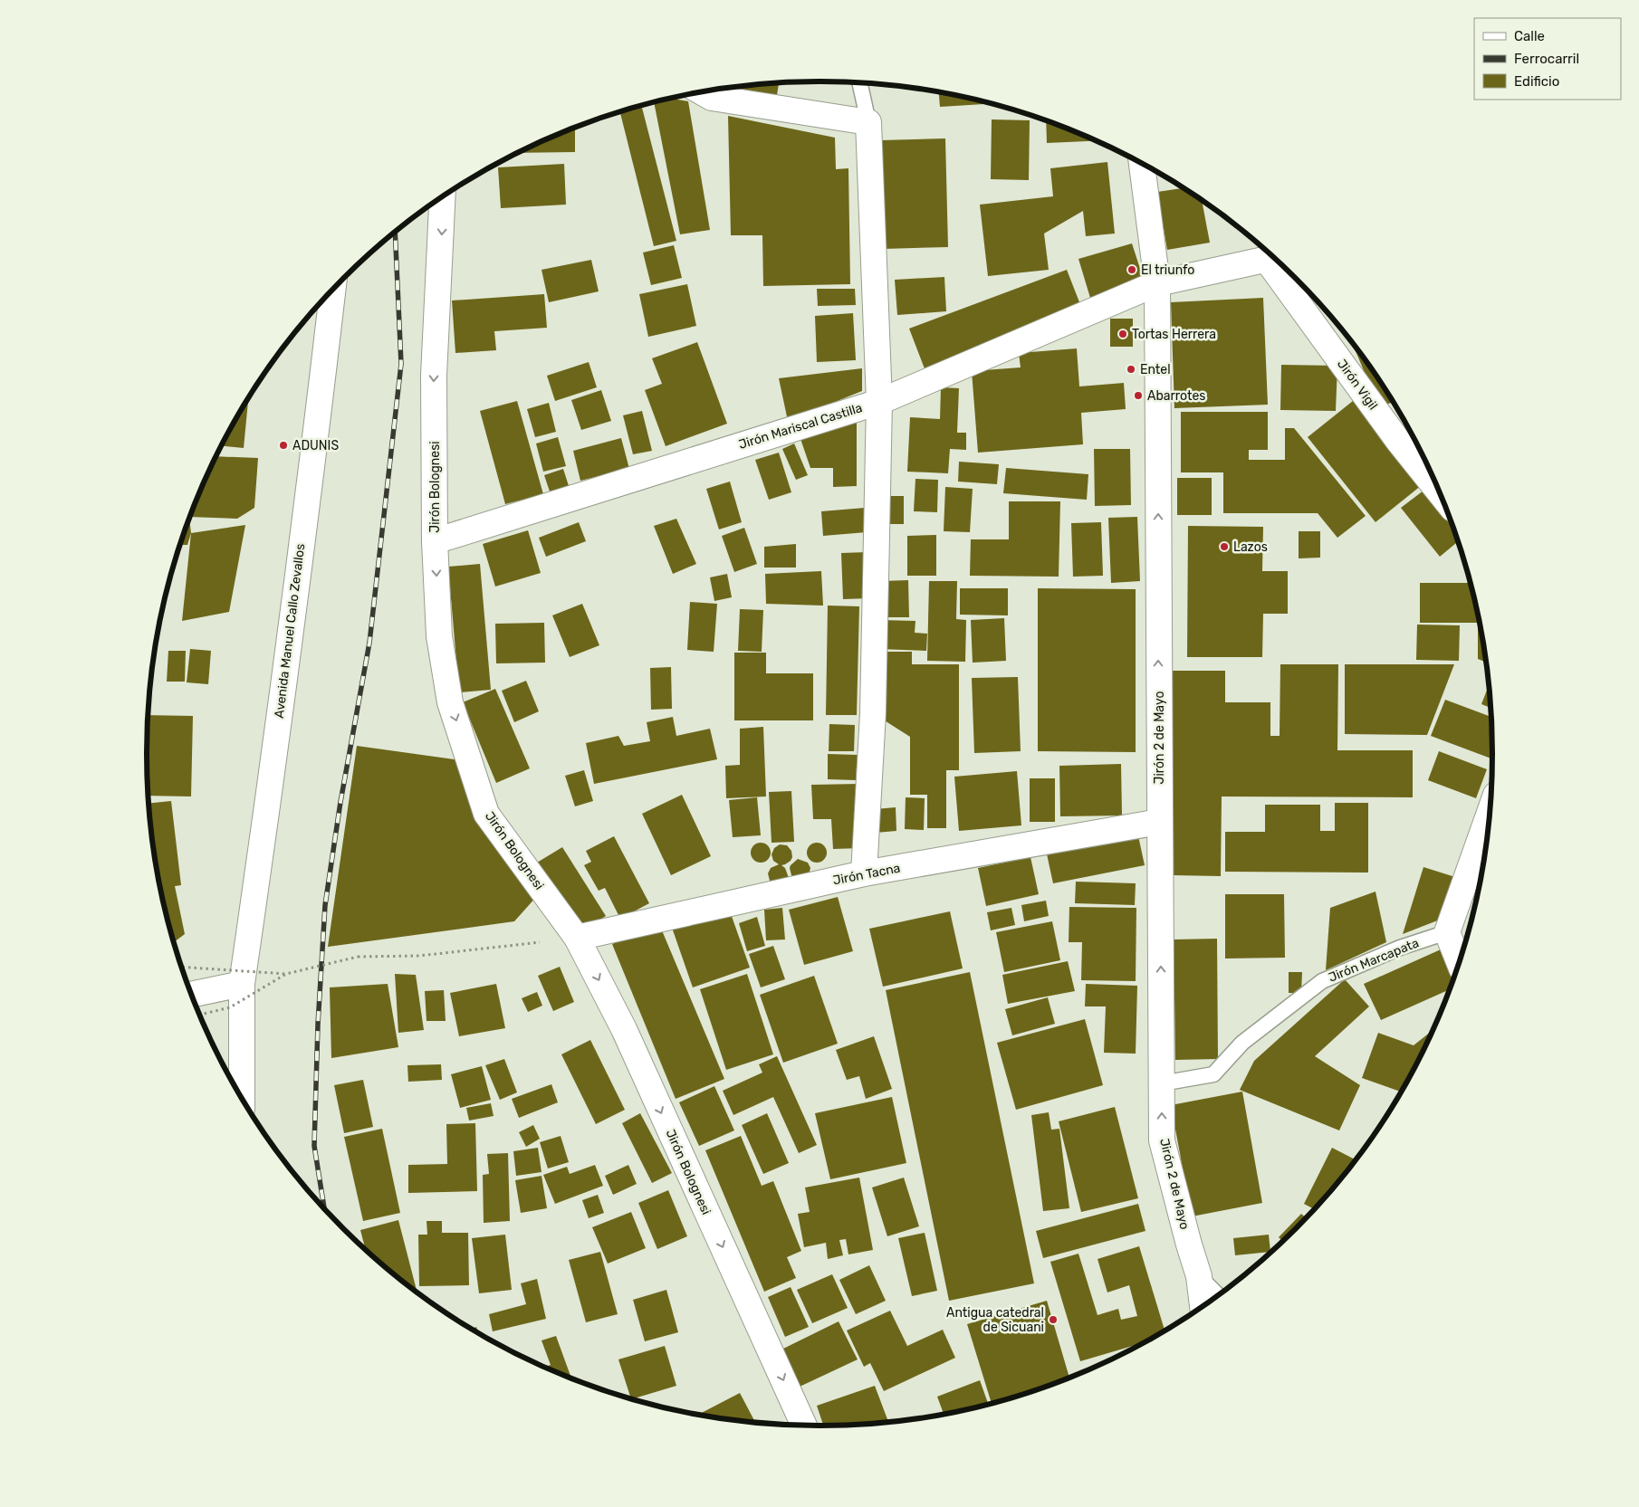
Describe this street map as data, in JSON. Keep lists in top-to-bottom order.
{
  "streets": {
    "street": [
      "Jirón Vigil",
      "Jirón Mariscal Castilla",
      "Jirón Bolognesi",
      "Avenida Manuel Callo Zevallos",
      "Jirón 2 de Mayo",
      "Jirón Tacna"
    ],
    "lane": ["Jirón Marcapata"]
  },
  "crossings": [
    ["Jirón Mariscal Castilla", "Jirón Bolognesi"],
    ["Jirón Mariscal Castilla", "Jirón 2 de Mayo"],
    ["Jirón Bolognesi", "Jirón Tacna"],
    ["Jirón 2 de Mayo", "Jirón Tacna"],
    ["Jirón 2 de Mayo", "Jirón Marcapata"]
  ],
  "one_way": ["Jirón Bolognesi", "Jirón 2 de Mayo"],
  "places": [
    "El triunfo",
    "Tortas Herrera",
    "Entel",
    "Abarrotes",
    "ADUNIS",
    "Lazos",
    "Antigua catedral de Sicuani"
  ],
  "legend": ["Calle", "Ferrocarril", "Edificio"]
}
